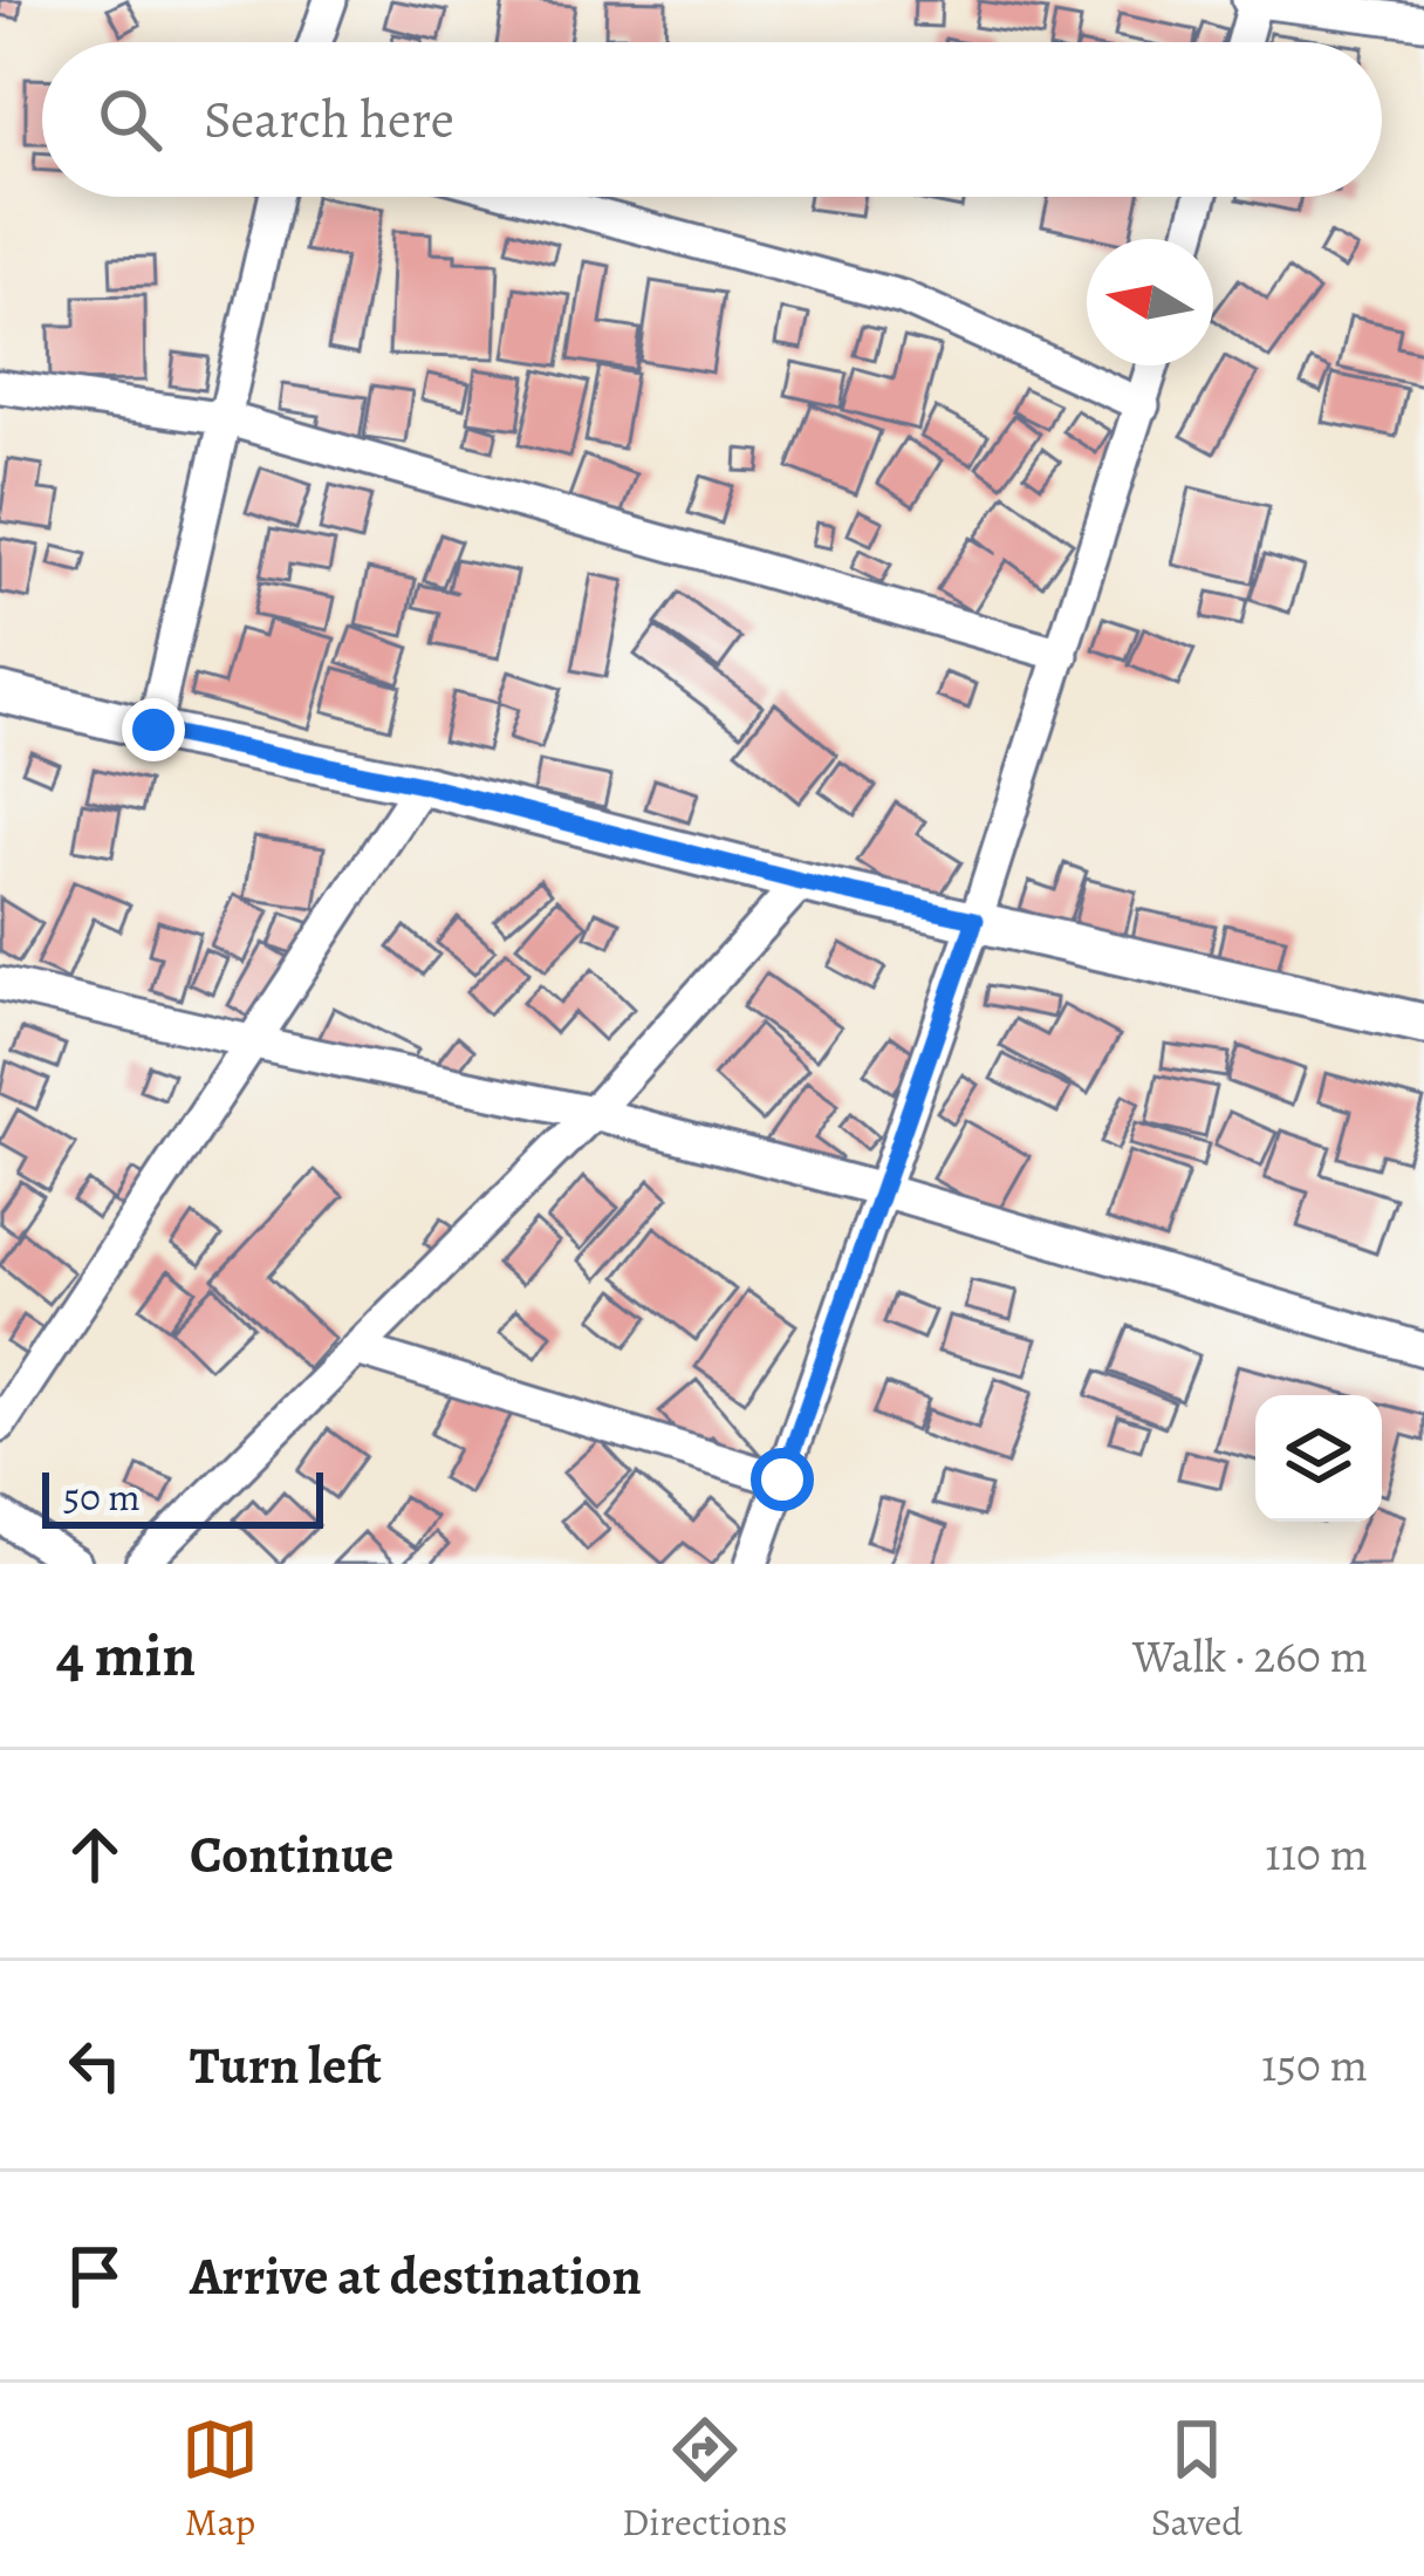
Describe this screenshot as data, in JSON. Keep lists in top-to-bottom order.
{
  "scale_bar": "50 m",
  "north": "left",
  "page": {
    "search": "Search here",
    "scale": "50 m",
    "heading": ["4 min", "Walk · 260 m"],
    "list": [
      ["Continue", "110 m"],
      ["Turn left", "150 m"],
      "Arrive at destination"
    ],
    "nav": ["Map", "Directions", "Saved"]
  }
}
